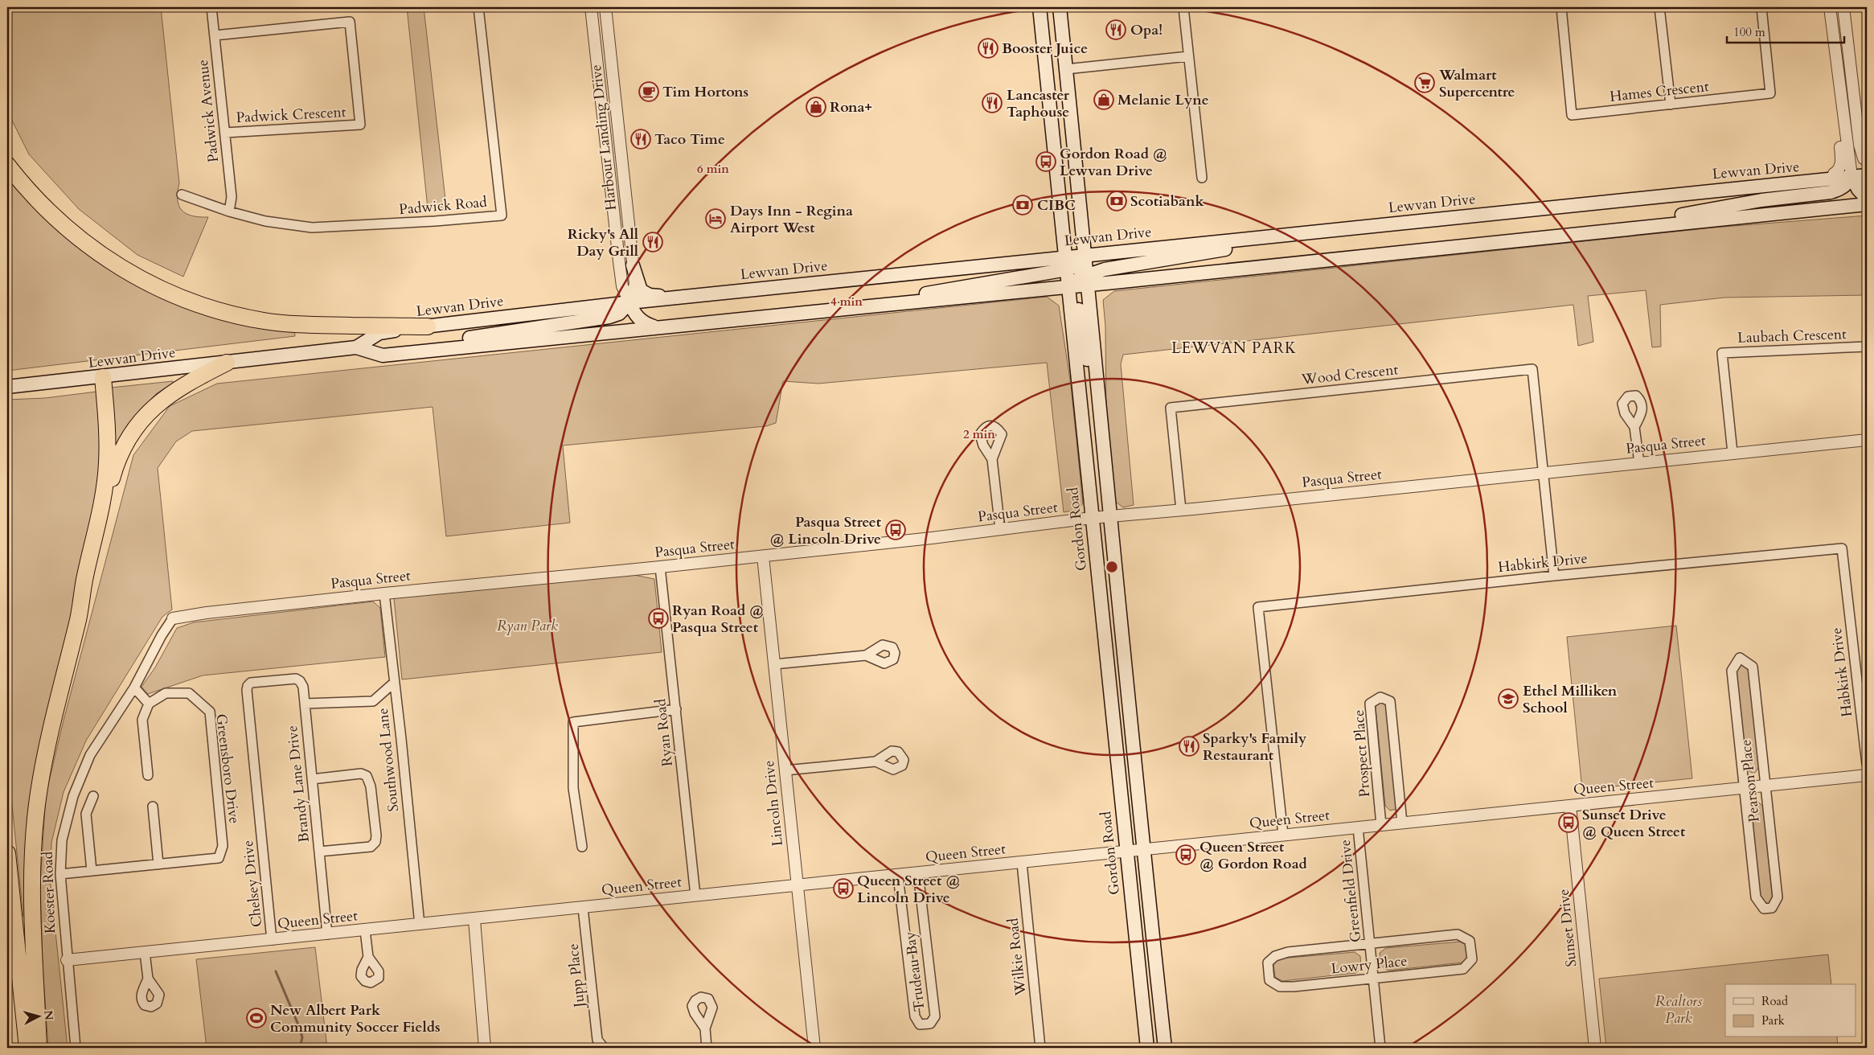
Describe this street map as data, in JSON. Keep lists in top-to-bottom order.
{
  "streets": {
    "main road": ["Lewvan Drive", "Gordon Road"],
    "street": [
      "Hames Crescent",
      "Padwick Avenue",
      "Padwick Crescent",
      "Harbour Landing Drive",
      "Padwick Road",
      "Laubach Crescent",
      "Wood Crescent",
      "Pasqua Street",
      "Habkirk Drive",
      "Ryan Road",
      "Prospect Place",
      "Southwood Lane",
      "Greensboro Drive",
      "Pearson Place",
      "Brandy Lane Drive",
      "Queen Street",
      "Lincoln Drive",
      "Chelsey Drive",
      "Greenfield Drive",
      "Koester Road",
      "Sunset Drive",
      "Wilkie Road",
      "Lowry Place",
      "Trudeau Bay",
      "Jupp Place"
    ]
  },
  "crossings": [
    ["Padwick Avenue", "Padwick Crescent"],
    ["Padwick Avenue", "Padwick Road"],
    ["Harbour Landing Drive", "Lewvan Drive"],
    ["Lewvan Drive", "Gordon Road"],
    ["Laubach Crescent", "Pasqua Street"],
    ["Wood Crescent", "Pasqua Street"],
    ["Pasqua Street", "Gordon Road"],
    ["Pasqua Street", "Ryan Road"],
    ["Pasqua Street", "Southwood Lane"],
    ["Pasqua Street", "Lincoln Drive"],
    ["Pasqua Street", "Koester Road"],
    ["Gordon Road", "Queen Street"],
    ["Habkirk Drive", "Queen Street"],
    ["Ryan Road", "Queen Street"],
    ["Prospect Place", "Queen Street"],
    ["Southwood Lane", "Queen Street"],
    ["Greensboro Drive", "Koester Road"],
    ["Pearson Place", "Queen Street"],
    ["Brandy Lane Drive", "Queen Street"],
    ["Brandy Lane Drive", "Chelsey Drive"],
    ["Queen Street", "Lincoln Drive"],
    ["Queen Street", "Chelsey Drive"],
    ["Queen Street", "Greenfield Drive"],
    ["Queen Street", "Koester Road"],
    ["Queen Street", "Sunset Drive"],
    ["Queen Street", "Wilkie Road"],
    ["Queen Street", "Trudeau Bay"],
    ["Queen Street", "Jupp Place"],
    ["Greenfield Drive", "Lowry Place"]
  ],
  "districts": ["LEWVAN PARK"],
  "parks": ["Ryan Park", "Realtors Park"],
  "places": {
    "restaurant": [
      "Opa!",
      "Booster Juice",
      "Lancaster Taphouse",
      "Taco Time",
      "Ricky's All Day Grill",
      "Sparky's Family Restaurant"
    ],
    "supermarket": ["Walmart Supercentre"],
    "cafe": ["Tim Hortons"],
    "shop": ["Melanie Lyne", "Rona+"],
    "bus stop": [
      "Gordon Road @ Lewvan Drive",
      "Pasqua Street @ Lincoln Drive",
      "Ryan Road @ Pasqua Street",
      "Sunset Drive @ Queen Street",
      "Queen Street @ Gordon Road",
      "Queen Street @ Lincoln Drive"
    ],
    "bank": ["Scotiabank", "CIBC"],
    "hotel": ["Days Inn - Regina Airport West"],
    "school or university": ["Ethel Milliken School"],
    "sports": ["New Albert Park Community Soccer Fields"]
  },
  "legend": ["Road", "Park"],
  "scale_bar": "100 m",
  "north": "right",
  "rings": ["6 min", "4 min", "2 min"]
}
